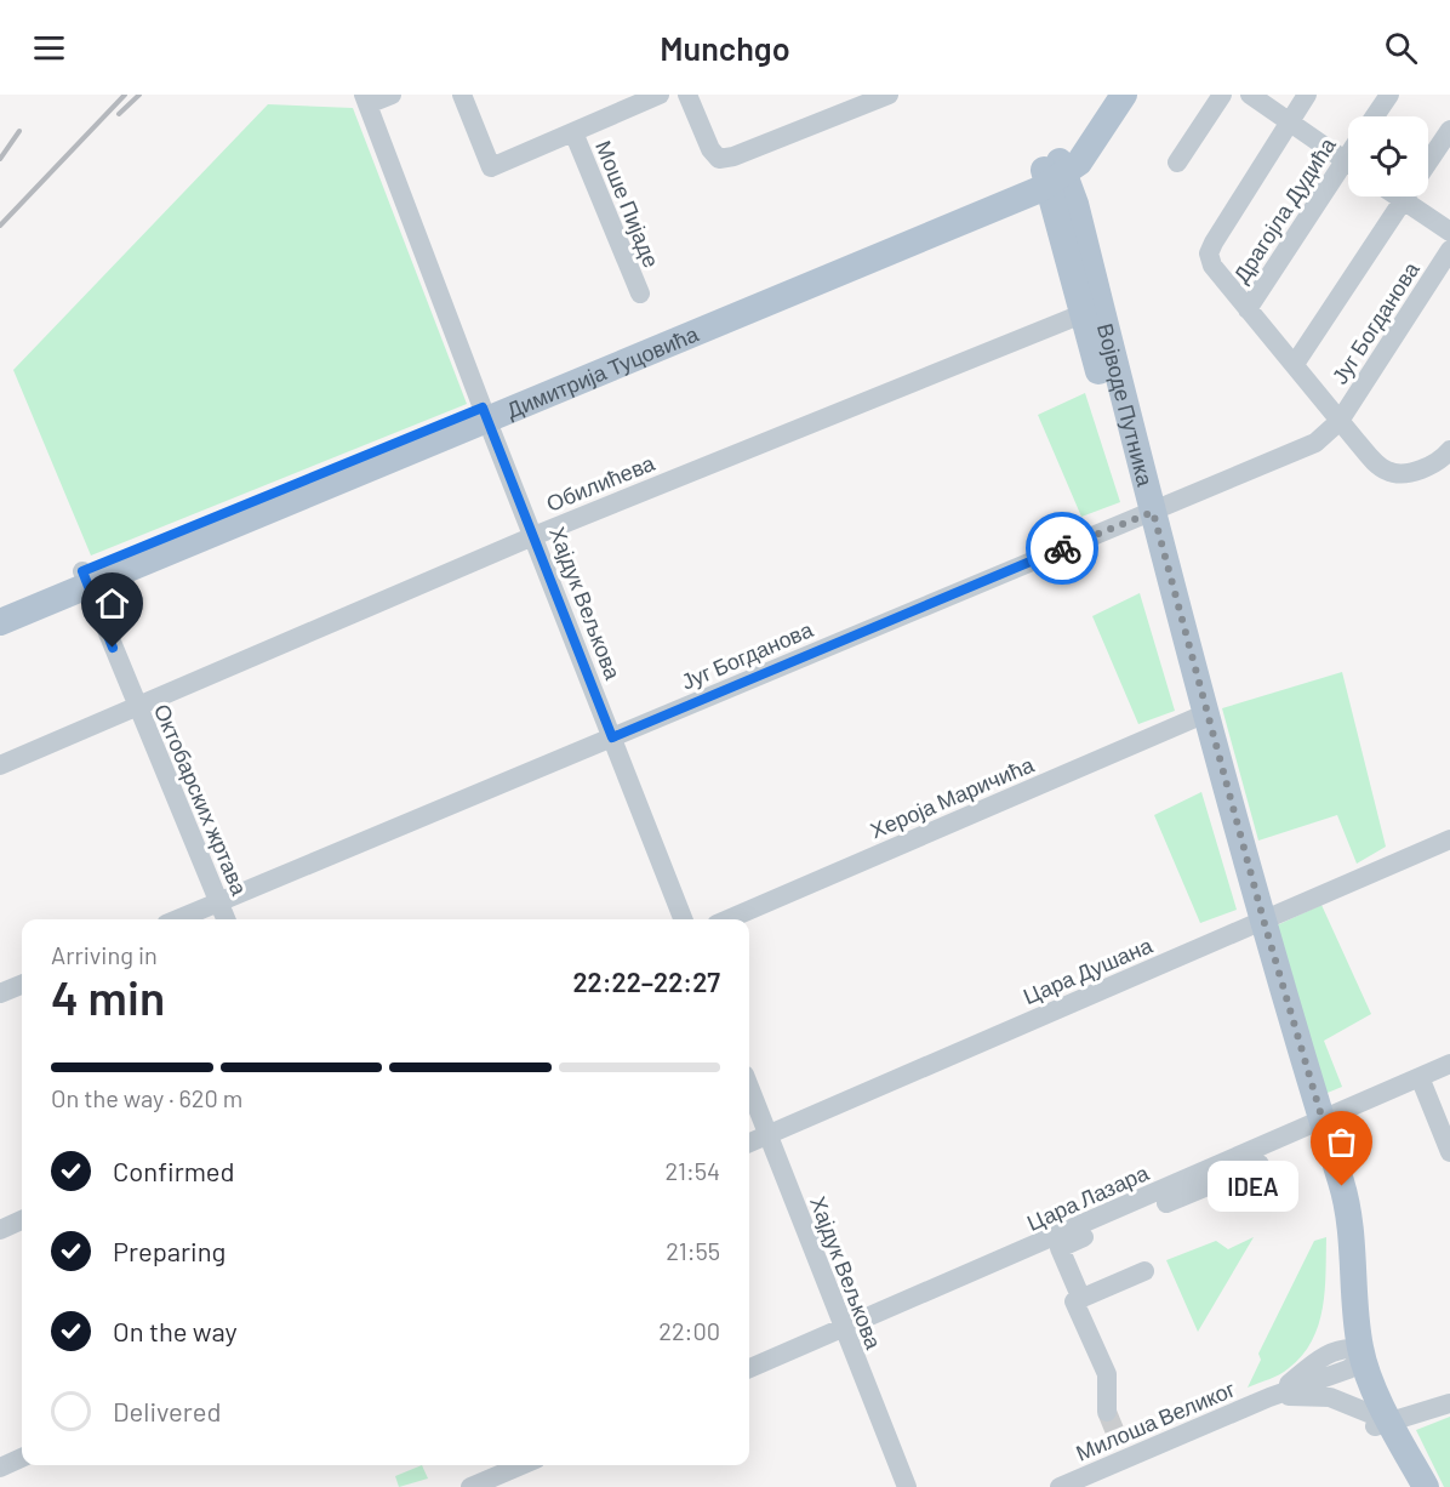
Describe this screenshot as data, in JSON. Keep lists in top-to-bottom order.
{
  "streets": {
    "main road": ["Димитрија Туцовића", "Војводе Путника"],
    "street": [
      "Моше Пијаде",
      "Драгојла Дудића",
      "Југ Богданова",
      "Обилићева",
      "Хајдук Вељкова",
      "Хероја Маричића",
      "Октобарских жртава",
      "Цара Душана",
      "Цара Лазара",
      "Милоша Великог"
    ]
  },
  "crossings": [
    ["Југ Богданова", "Војводе Путника"],
    ["Југ Богданова", "Хајдук Вељкова"],
    ["Југ Богданова", "Октобарских жртава"],
    ["Димитрија Туцовића", "Војводе Путника"],
    ["Димитрија Туцовића", "Хајдук Вељкова"],
    ["Димитрија Туцовића", "Октобарских жртава"],
    ["Војводе Путника", "Обилићева"],
    ["Војводе Путника", "Хероја Маричића"],
    ["Војводе Путника", "Цара Душана"],
    ["Војводе Путника", "Цара Лазара"],
    ["Војводе Путника", "Милоша Великог"],
    ["Обилићева", "Хајдук Вељкова"],
    ["Обилићева", "Октобарских жртава"],
    ["Хајдук Вељкова", "Цара Душана"],
    ["Хајдук Вељкова", "Цара Лазара"]
  ],
  "places": ["IDEA"],
  "page": {
    "header": "Munchgo",
    "heading": ["4 min", "Arriving in", "22:22–22:27"],
    "bar": "On the way · 620 m",
    "list": [
      ["Confirmed", "21:54"],
      ["Preparing", "21:55"],
      ["On the way", "22:00"],
      "Delivered"
    ],
    "bubble": "IDEA"
  }
}
